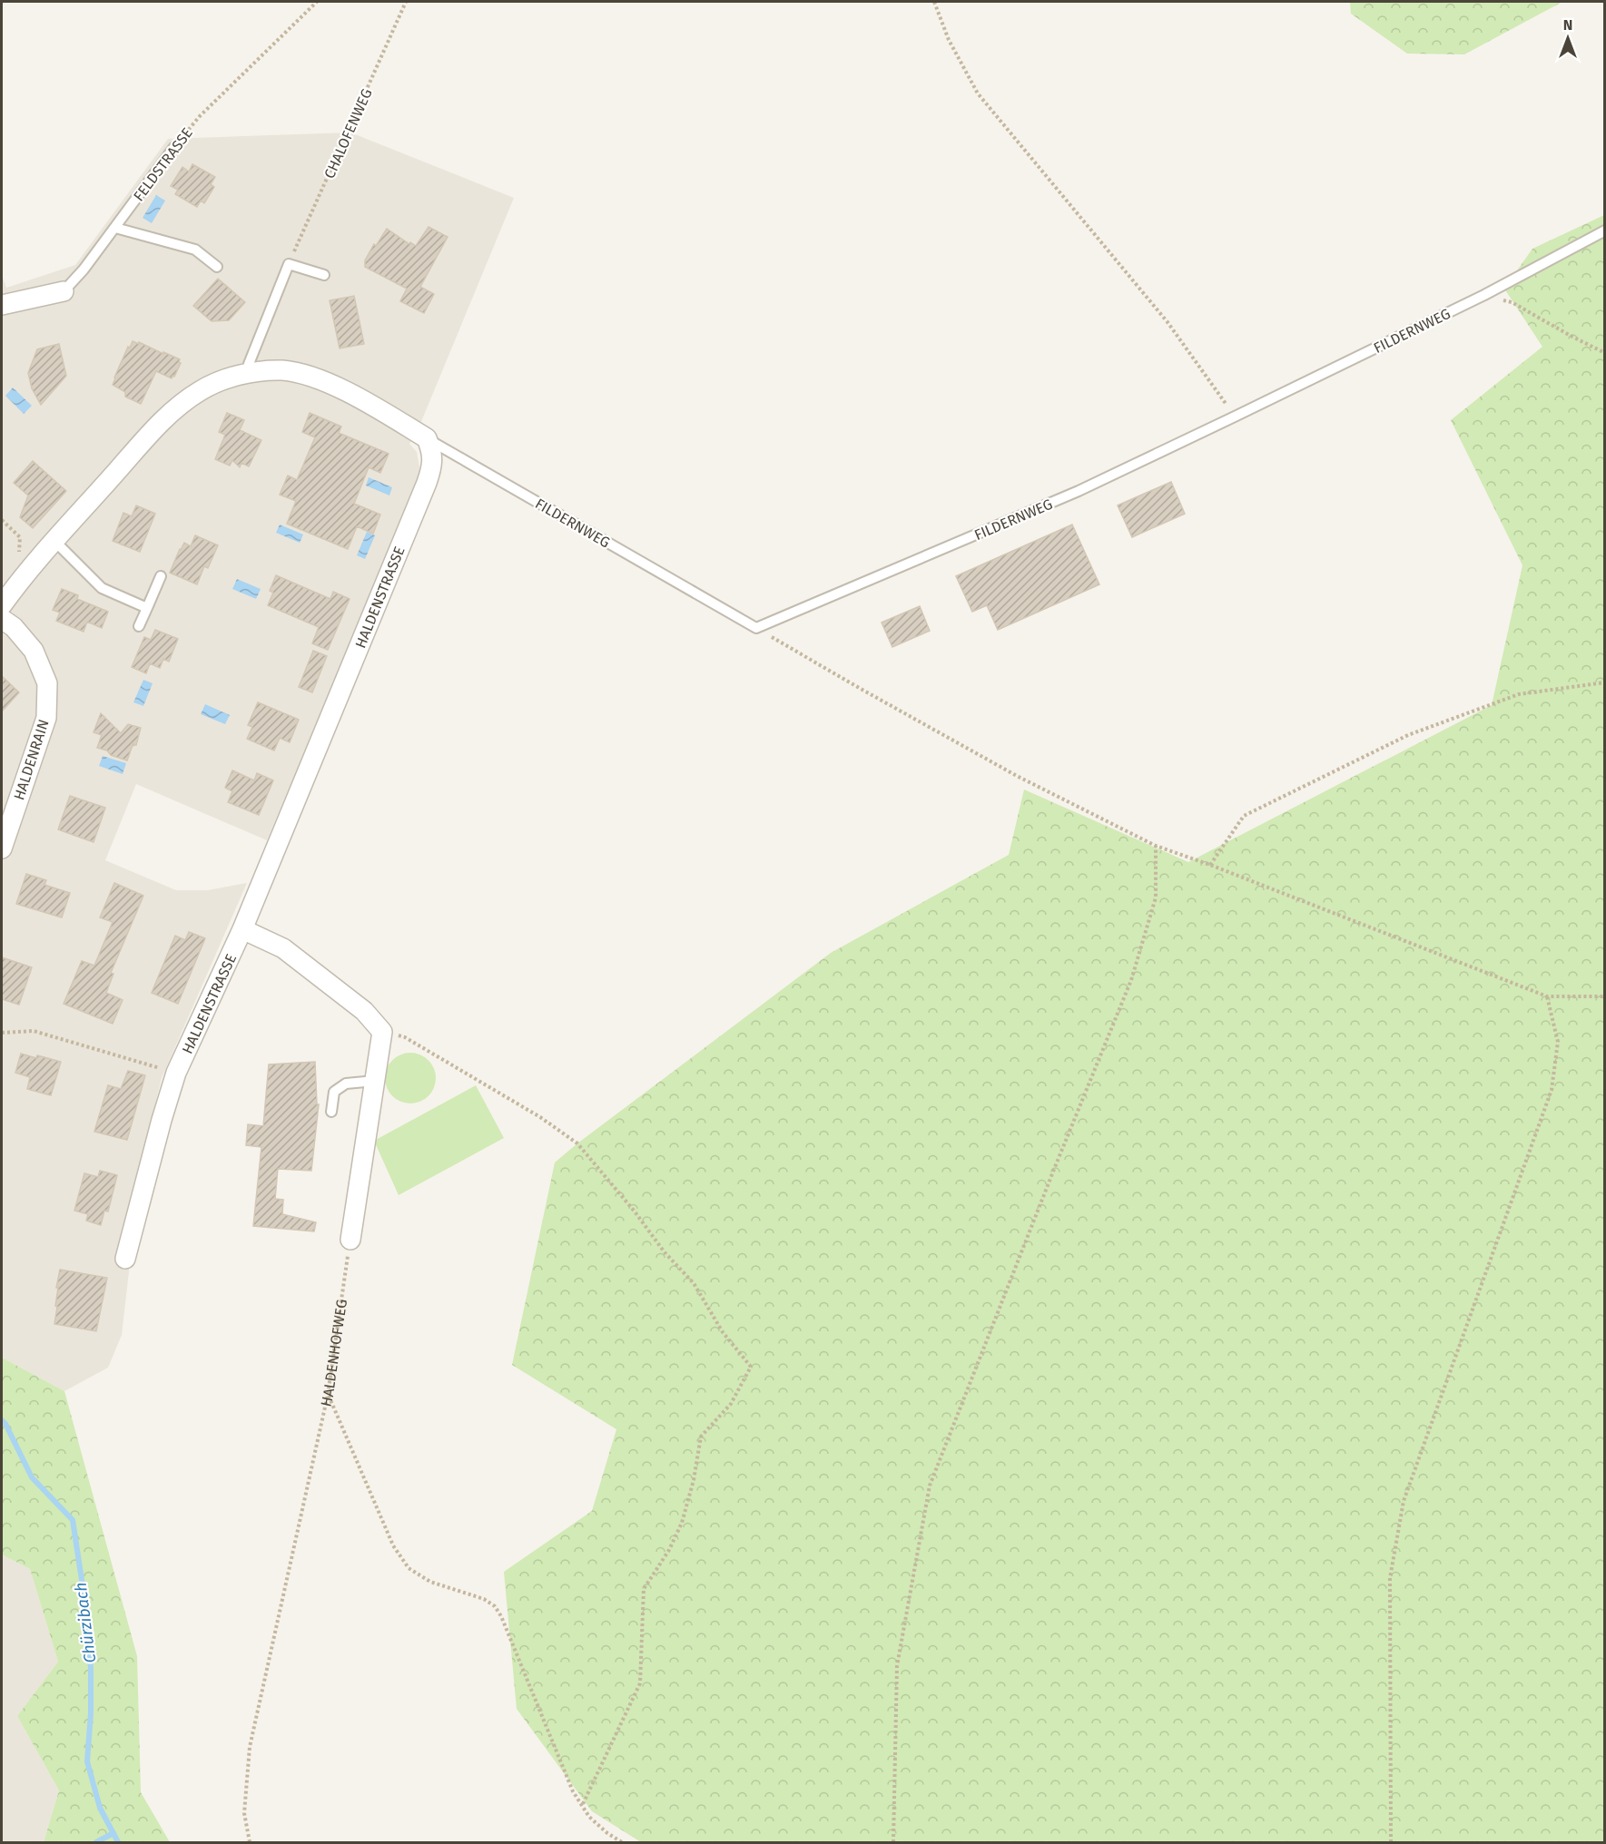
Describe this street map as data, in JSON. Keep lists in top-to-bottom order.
{
  "streets": {
    "street": ["FELDSTRASSE", "HALDENSTRASSE", "HALDENRAIN"],
    "lane": ["FILDERNWEG"],
    "path": ["CHALOFENWEG", "HALDENHOFWEG"]
  },
  "crossings": [
    ["FILDERNWEG", "HALDENSTRASSE"]
  ],
  "water": ["Chürzibach"],
  "north": "top"
}
